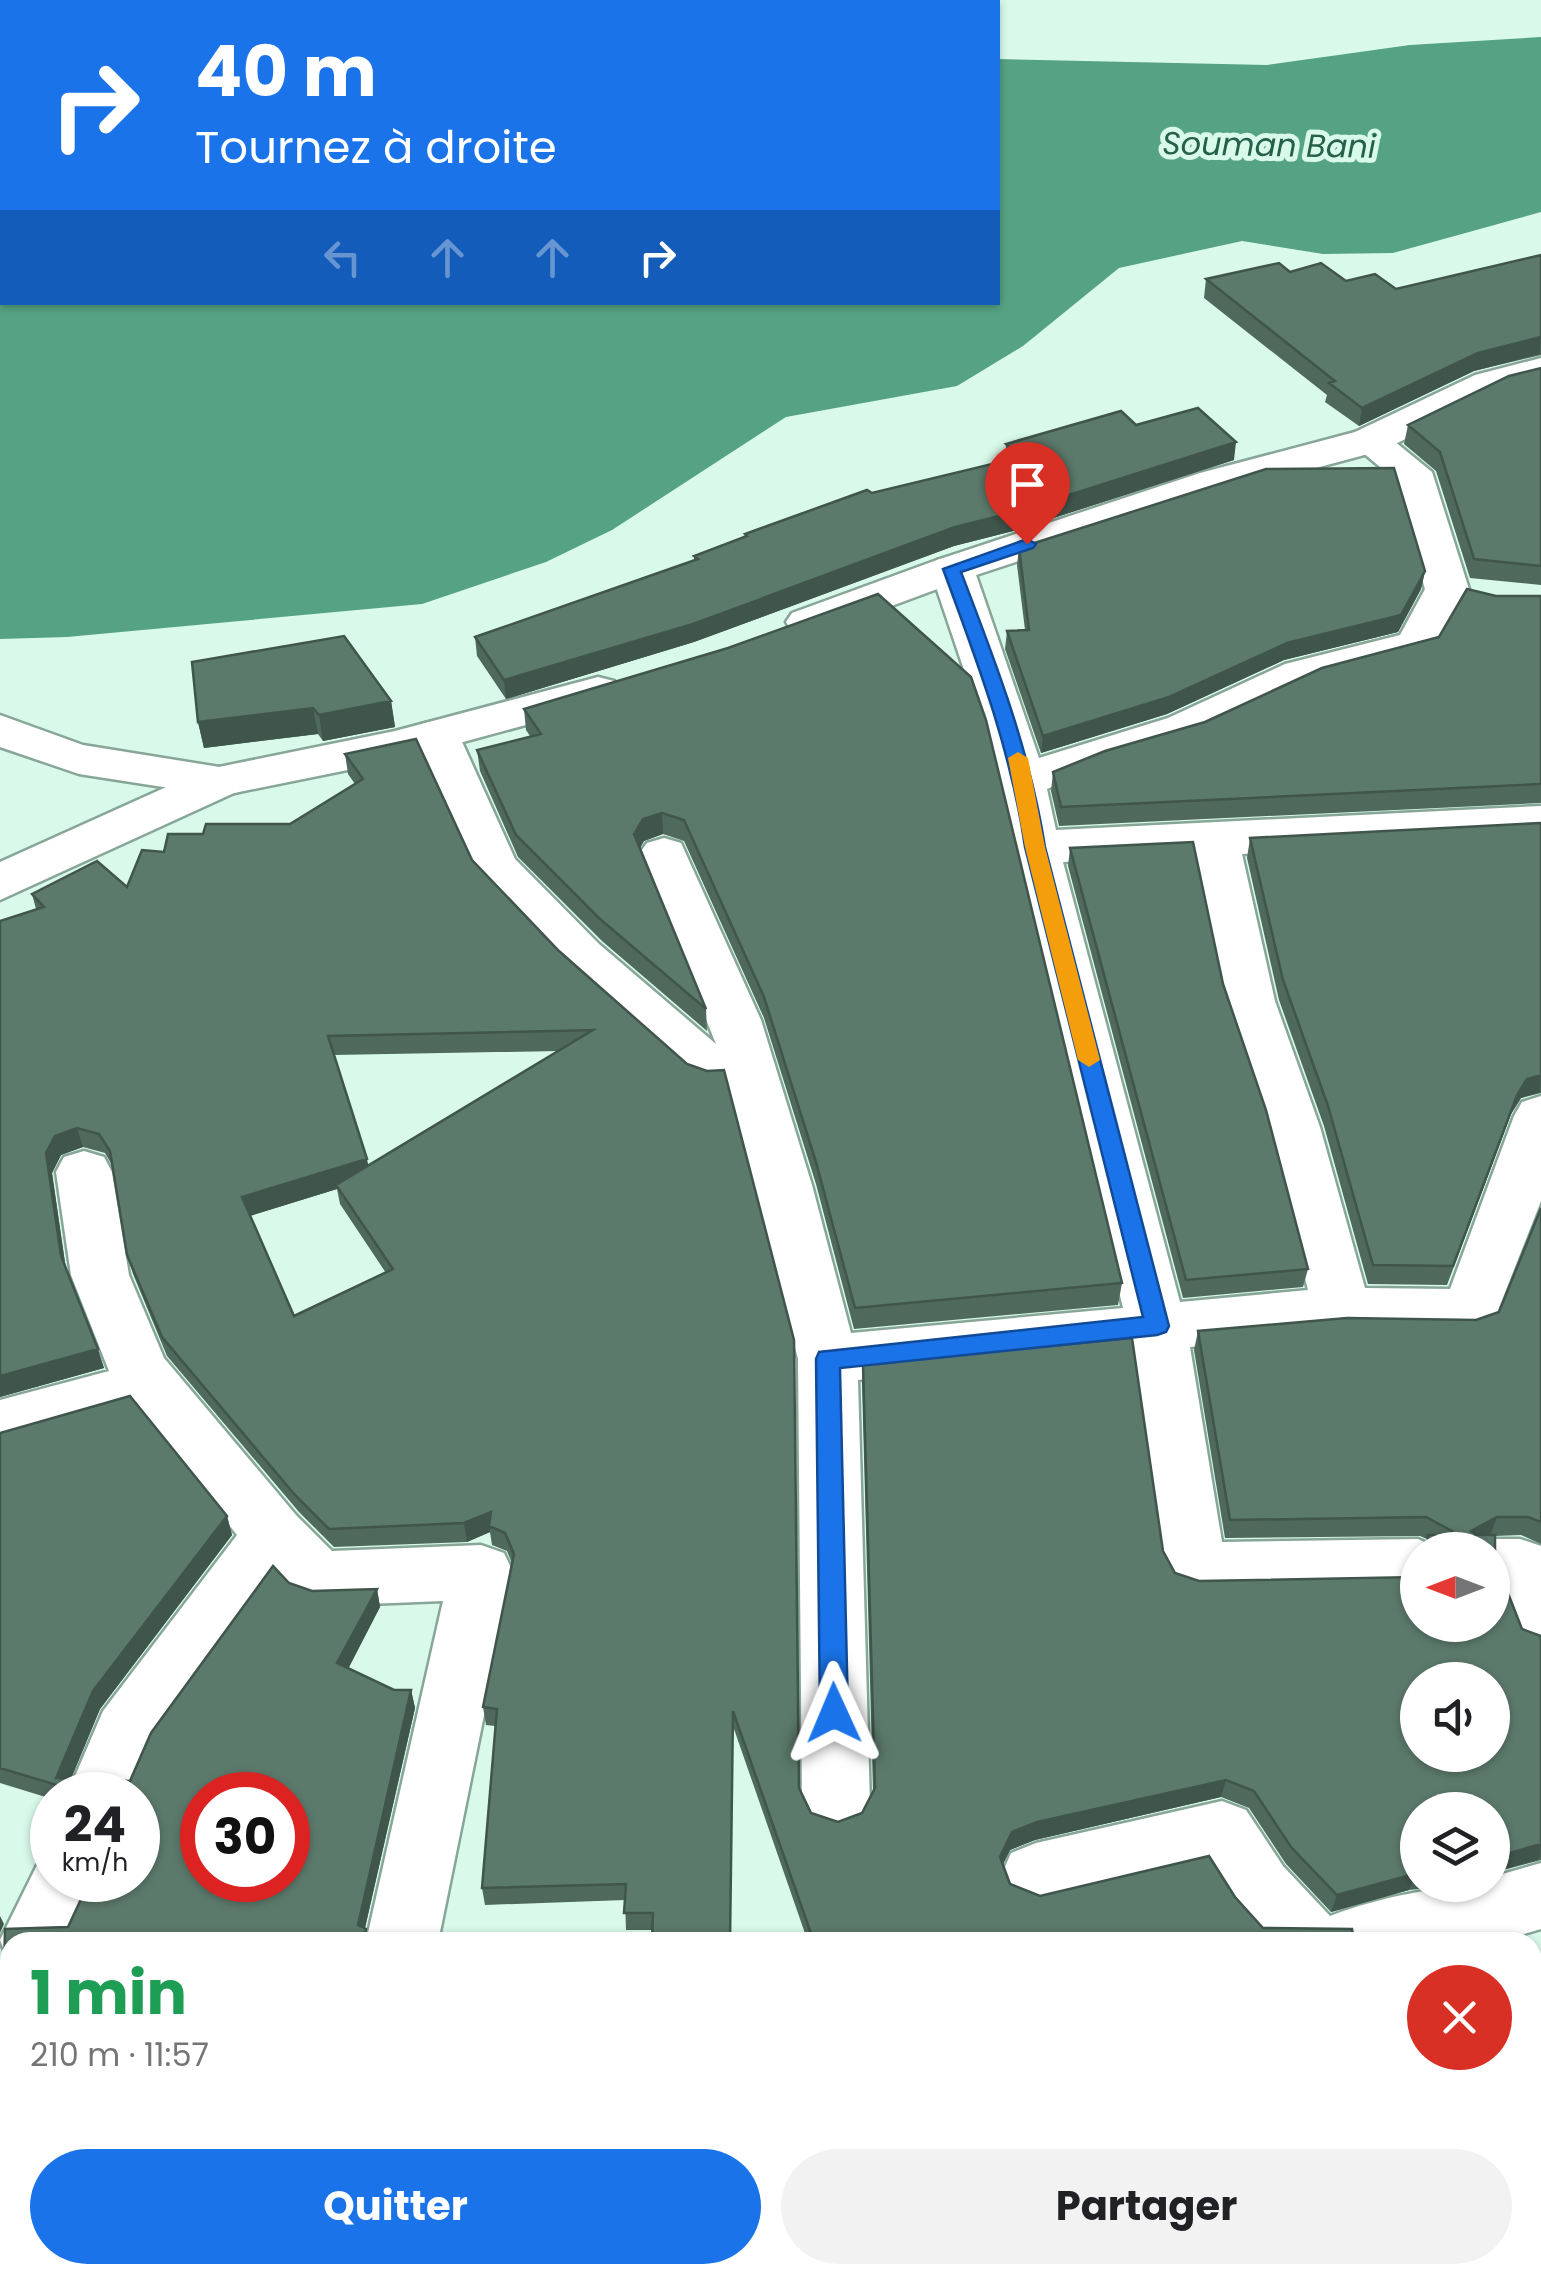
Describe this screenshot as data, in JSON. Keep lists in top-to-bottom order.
{
  "water": ["Souman Bani"],
  "north": "left",
  "page": {
    "turn": ["40 m", "Tournez à droite"],
    "speed": "24 km/h",
    "limit": "30",
    "heading": ["1 min", "210 m · 11:57"],
    "buttons": ["Quitter", "Partager"]
  }
}
